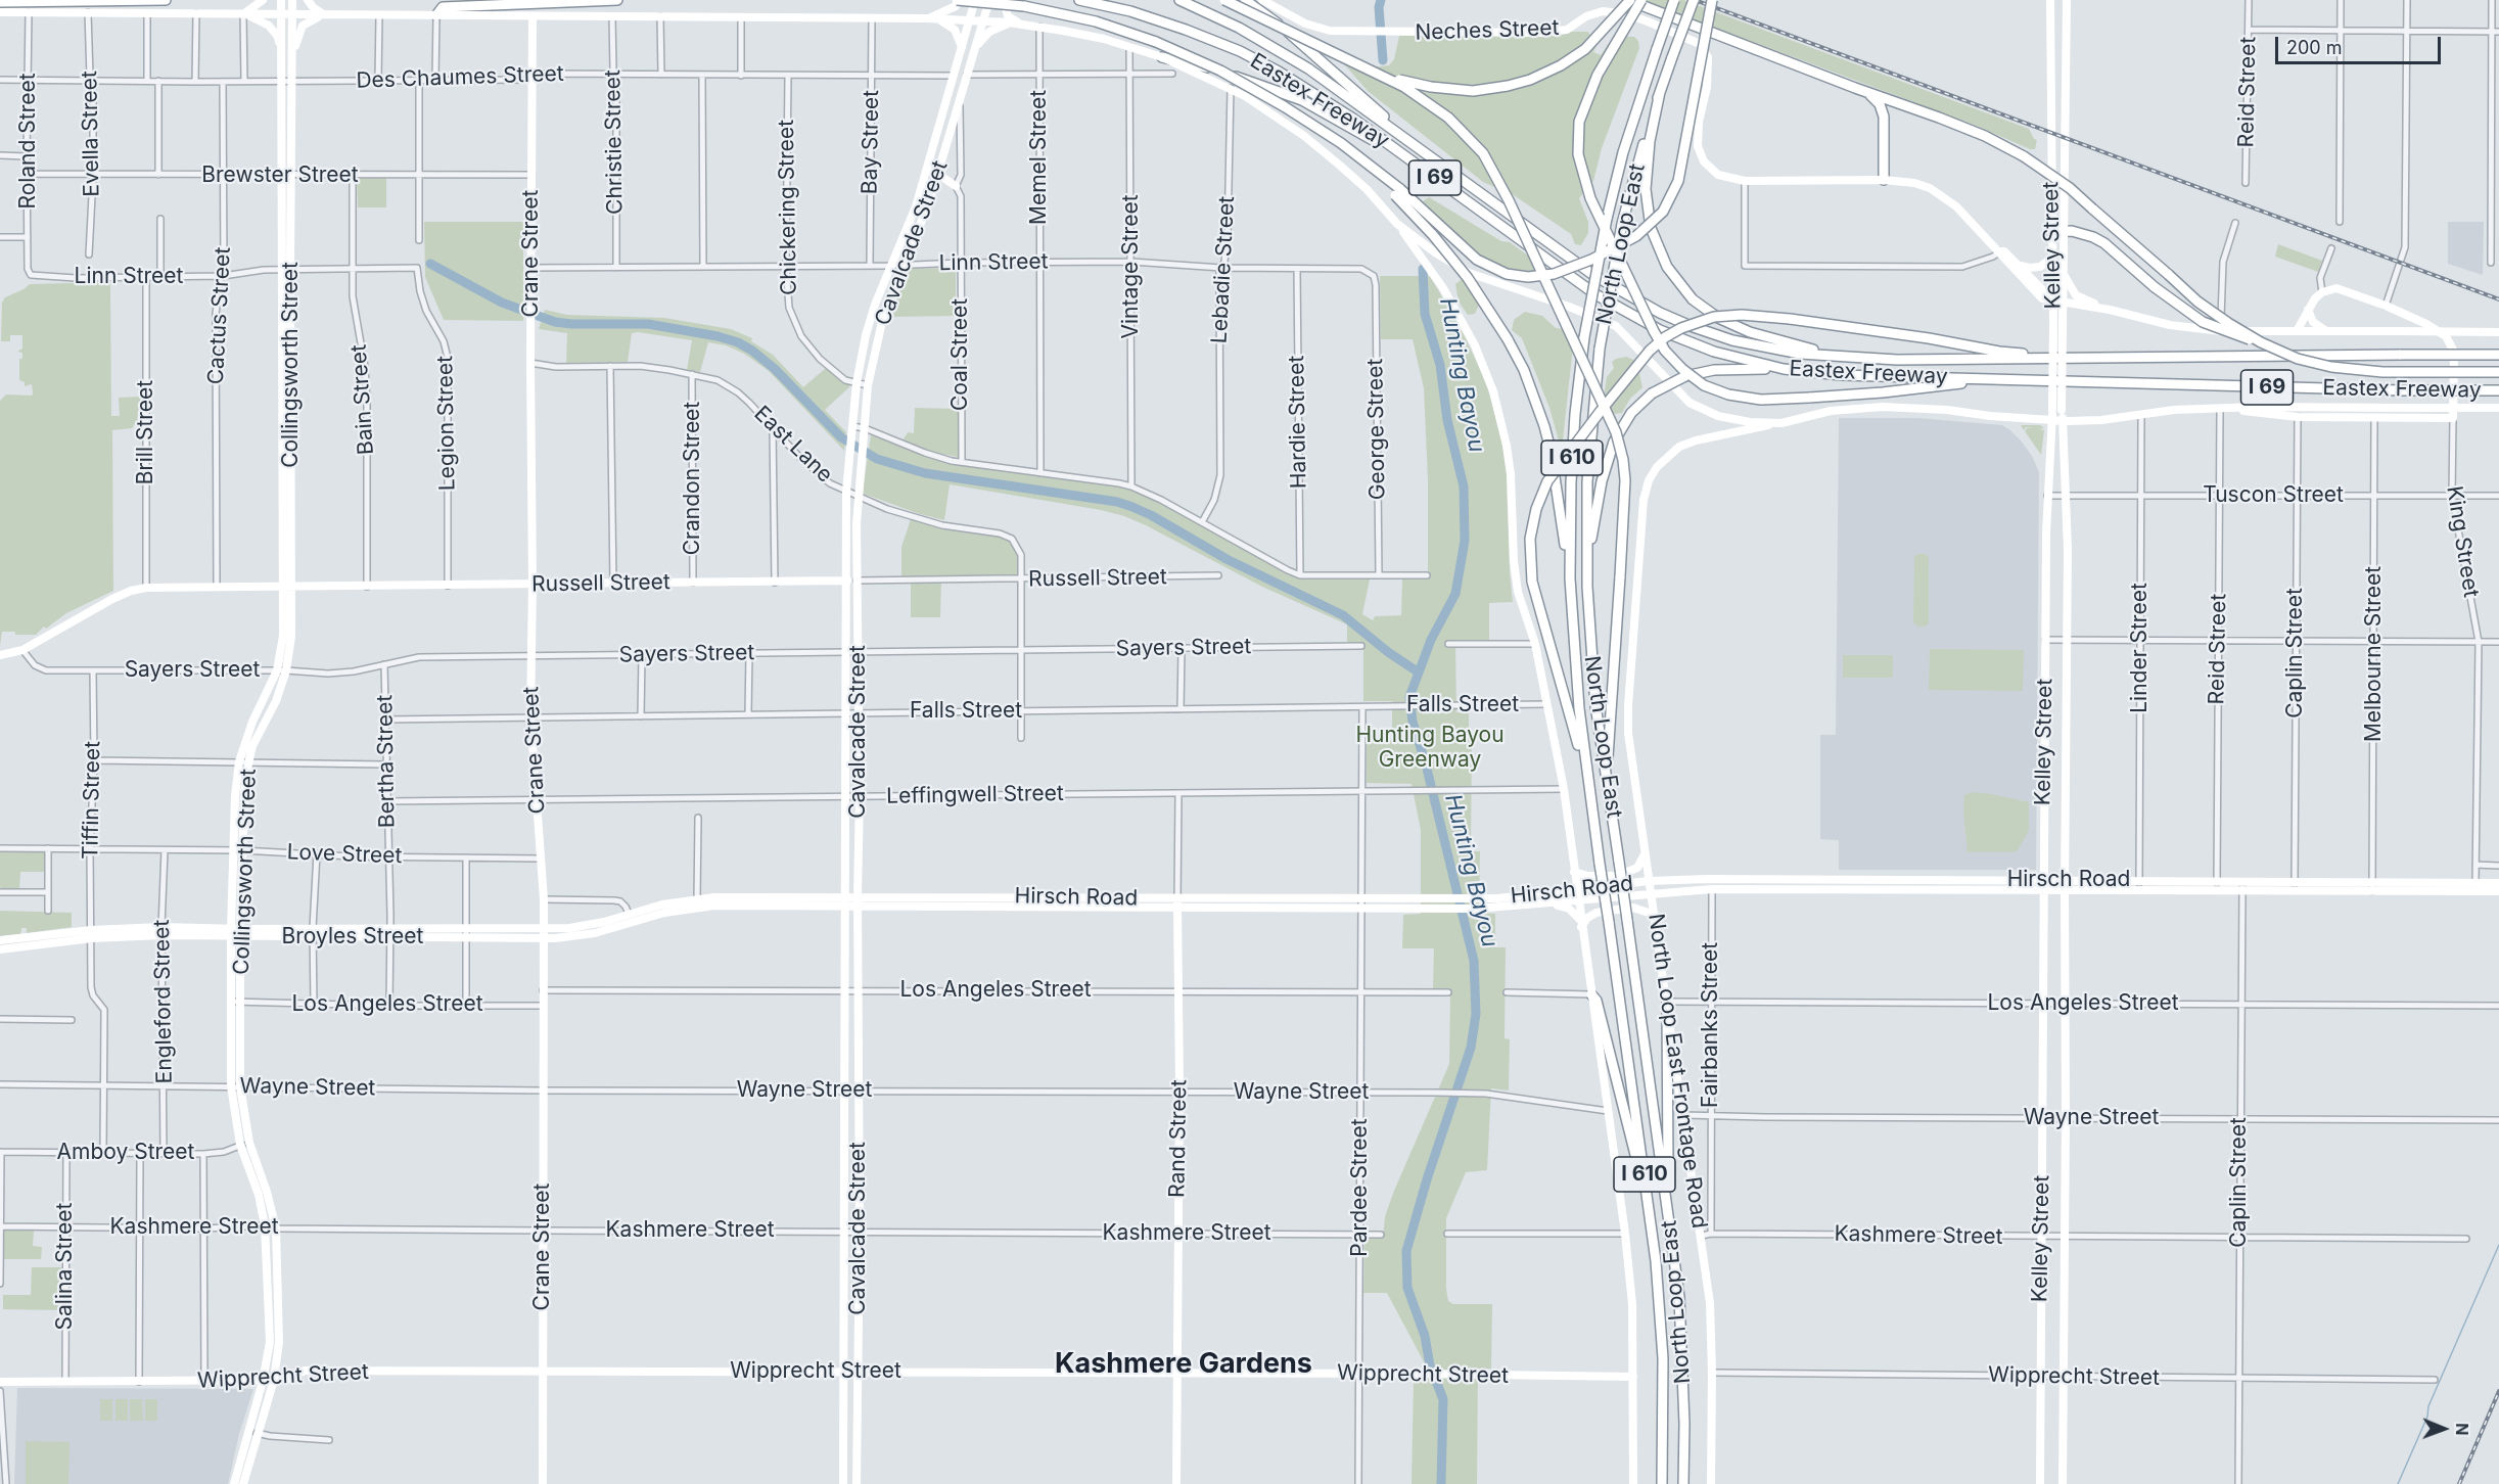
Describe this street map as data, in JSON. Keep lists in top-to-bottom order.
{
  "streets": {
    "highway": [
      "Eastex Freeway",
      "I 69",
      "North Loop East",
      "I 610"
    ],
    "main road": [
      "Neches Street",
      "Cavalcade Street",
      "Kelley Street",
      "Crane Street",
      "Collingsworth Street",
      "King Street",
      "Russell Street",
      "Hirsch Road",
      "Broyles Street",
      "North Loop East Frontage Road",
      "Rand Street",
      "Wipprecht Street"
    ],
    "street": [
      "Des Chaumes Street",
      "Reid Street",
      "Evella Street",
      "Roland Street",
      "Christie Street",
      "Bay Street",
      "Memel Street",
      "Brewster Street",
      "Chickering Street",
      "Linn Street",
      "Vintage Street",
      "Lebadie Street",
      "Cactus Street",
      "Coal Street",
      "Bain Street",
      "Hardie Street",
      "Legion Street",
      "George Street",
      "Brill Street",
      "East Lane",
      "Crandon Street",
      "Tuscon Street",
      "Sayers Street",
      "Linder Street",
      "Caplin Street",
      "Melbourne Street",
      "Falls Street",
      "Bertha Street",
      "Leffingwell Street",
      "Tiffin Street",
      "Love Street",
      "Los Angeles Street",
      "Engleford Street",
      "Fairbanks Street",
      "Wayne Street",
      "Amboy Street",
      "Pardee Street",
      "Kashmere Street",
      "Salina Street"
    ]
  },
  "crossings": [
    ["Neches Street", "Kelley Street"],
    ["Des Chaumes Street", "Evella Street"],
    ["Des Chaumes Street", "Roland Street"],
    ["Des Chaumes Street", "Christie Street"],
    ["Des Chaumes Street", "Bay Street"],
    ["Des Chaumes Street", "Chickering Street"],
    ["Des Chaumes Street", "Cavalcade Street"],
    ["Des Chaumes Street", "Crane Street"],
    ["Des Chaumes Street", "Cactus Street"],
    ["Des Chaumes Street", "Collingsworth Street"],
    ["Reid Street", "Tuscon Street"],
    ["Reid Street", "Hirsch Road"],
    ["Reid Street", "North Loop East Frontage Road"],
    ["Evella Street", "Brewster Street"],
    ["Roland Street", "Brewster Street"],
    ["Roland Street", "Linn Street"],
    ["Christie Street", "Linn Street"],
    ["Bay Street", "Linn Street"],
    ["Memel Street", "Linn Street"],
    ["Brewster Street", "Crane Street"],
    ["Brewster Street", "Cactus Street"],
    ["Brewster Street", "Collingsworth Street"],
    ["Brewster Street", "Bain Street"],
    ["Chickering Street", "Cavalcade Street"],
    ["Chickering Street", "Linn Street"],
    ["Cavalcade Street", "Linn Street"],
    ["Cavalcade Street", "Coal Street"],
    ["Cavalcade Street", "East Lane"],
    ["Cavalcade Street", "Russell Street"],
    ["Cavalcade Street", "Sayers Street"],
    ["Cavalcade Street", "Falls Street"],
    ["Cavalcade Street", "Leffingwell Street"],
    ["Cavalcade Street", "Hirsch Road"],
    ["Cavalcade Street", "Los Angeles Street"],
    ["Cavalcade Street", "Wayne Street"],
    ["Cavalcade Street", "Kashmere Street"],
    ["Cavalcade Street", "Wipprecht Street"],
    ["Kelley Street", "Tuscon Street"],
    ["Kelley Street", "Hirsch Road"],
    ["Kelley Street", "Los Angeles Street"],
    ["Kelley Street", "North Loop East Frontage Road"],
    ["Kelley Street", "Wayne Street"],
    ["Kelley Street", "Kashmere Street"],
    ["Kelley Street", "Wipprecht Street"],
    ["Crane Street", "Linn Street"],
    ["Crane Street", "East Lane"],
    ["Crane Street", "Russell Street"],
    ["Crane Street", "Sayers Street"],
    ["Crane Street", "Falls Street"],
    ["Crane Street", "Leffingwell Street"],
    ["Crane Street", "Love Street"],
    ["Crane Street", "Broyles Street"],
    ["Crane Street", "Los Angeles Street"],
    ["Crane Street", "Wayne Street"],
    ["Crane Street", "Kashmere Street"],
    ["Crane Street", "Wipprecht Street"],
    ["Linn Street", "Vintage Street"],
    ["Linn Street", "Lebadie Street"],
    ["Linn Street", "Cactus Street"],
    ["Linn Street", "Coal Street"],
    ["Linn Street", "Collingsworth Street"],
    ["Linn Street", "Bain Street"],
    ["Linn Street", "Hardie Street"],
    ["Linn Street", "Legion Street"],
    ["Linn Street", "George Street"],
    ["Linn Street", "Brill Street"],
    ["Cactus Street", "Russell Street"],
    ["Collingsworth Street", "Russell Street"],
    ["Collingsworth Street", "Sayers Street"],
    ["Collingsworth Street", "Love Street"],
    ["Collingsworth Street", "Broyles Street"],
    ["Collingsworth Street", "Los Angeles Street"],
    ["Collingsworth Street", "Wayne Street"],
    ["Collingsworth Street", "Amboy Street"],
    ["Collingsworth Street", "Kashmere Street"],
    ["Collingsworth Street", "Wipprecht Street"],
    ["Bain Street", "Russell Street"],
    ["Legion Street", "Russell Street"],
    ["Brill Street", "Russell Street"],
    ["East Lane", "Crandon Street"],
    ["East Lane", "Russell Street"],
    ["East Lane", "Sayers Street"],
    ["East Lane", "Falls Street"],
    ["Crandon Street", "Russell Street"],
    ["Tuscon Street", "King Street"],
    ["Tuscon Street", "Linder Street"],
    ["Tuscon Street", "Caplin Street"],
    ["Tuscon Street", "Melbourne Street"],
    ["King Street", "Hirsch Road"],
    ["Russell Street", "Sayers Street"],
    ["Sayers Street", "Bertha Street"],
    ["Sayers Street", "Tiffin Street"],
    ["Linder Street", "Hirsch Road"],
    ["Linder Street", "North Loop East Frontage Road"],
    ["Caplin Street", "Hirsch Road"],
    ["Caplin Street", "Los Angeles Street"],
    ["Caplin Street", "Wayne Street"],
    ["Caplin Street", "Kashmere Street"],
    ["Caplin Street", "Wipprecht Street"],
    ["Melbourne Street", "Hirsch Road"],
    ["Falls Street", "Bertha Street"],
    ["Falls Street", "Pardee Street"],
    ["Bertha Street", "Leffingwell Street"],
    ["Bertha Street", "Love Street"],
    ["Bertha Street", "Broyles Street"],
    ["Bertha Street", "Los Angeles Street"],
    ["Leffingwell Street", "Rand Street"],
    ["Leffingwell Street", "Pardee Street"],
    ["Tiffin Street", "Love Street"],
    ["Tiffin Street", "Broyles Street"],
    ["Tiffin Street", "Wayne Street"],
    ["Tiffin Street", "Amboy Street"],
    ["Love Street", "Engleford Street"],
    ["Hirsch Road", "Broyles Street"],
    ["Hirsch Road", "Fairbanks Street"],
    ["Hirsch Road", "North Loop East Frontage Road"],
    ["Hirsch Road", "Rand Street"],
    ["Hirsch Road", "Pardee Street"],
    ["Broyles Street", "Engleford Street"],
    ["Los Angeles Street", "Fairbanks Street"],
    ["Los Angeles Street", "North Loop East Frontage Road"],
    ["Los Angeles Street", "Rand Street"],
    ["Los Angeles Street", "Pardee Street"],
    ["Engleford Street", "Wayne Street"],
    ["Engleford Street", "Amboy Street"],
    ["Fairbanks Street", "Wayne Street"],
    ["Fairbanks Street", "Kashmere Street"],
    ["North Loop East Frontage Road", "Wayne Street"],
    ["North Loop East Frontage Road", "Kashmere Street"],
    ["North Loop East Frontage Road", "Wipprecht Street"],
    ["Wayne Street", "Rand Street"],
    ["Wayne Street", "Pardee Street"],
    ["Rand Street", "Kashmere Street"],
    ["Rand Street", "Wipprecht Street"],
    ["Amboy Street", "Salina Street"],
    ["Pardee Street", "Kashmere Street"],
    ["Pardee Street", "Wipprecht Street"],
    ["Kashmere Street", "Salina Street"],
    ["Salina Street", "Wipprecht Street"]
  ],
  "districts": ["Kashmere Gardens"],
  "water": ["Hunting Bayou"],
  "parks": ["Hunting Bayou Greenway"],
  "scale_bar": "200 m",
  "north": "right"
}
